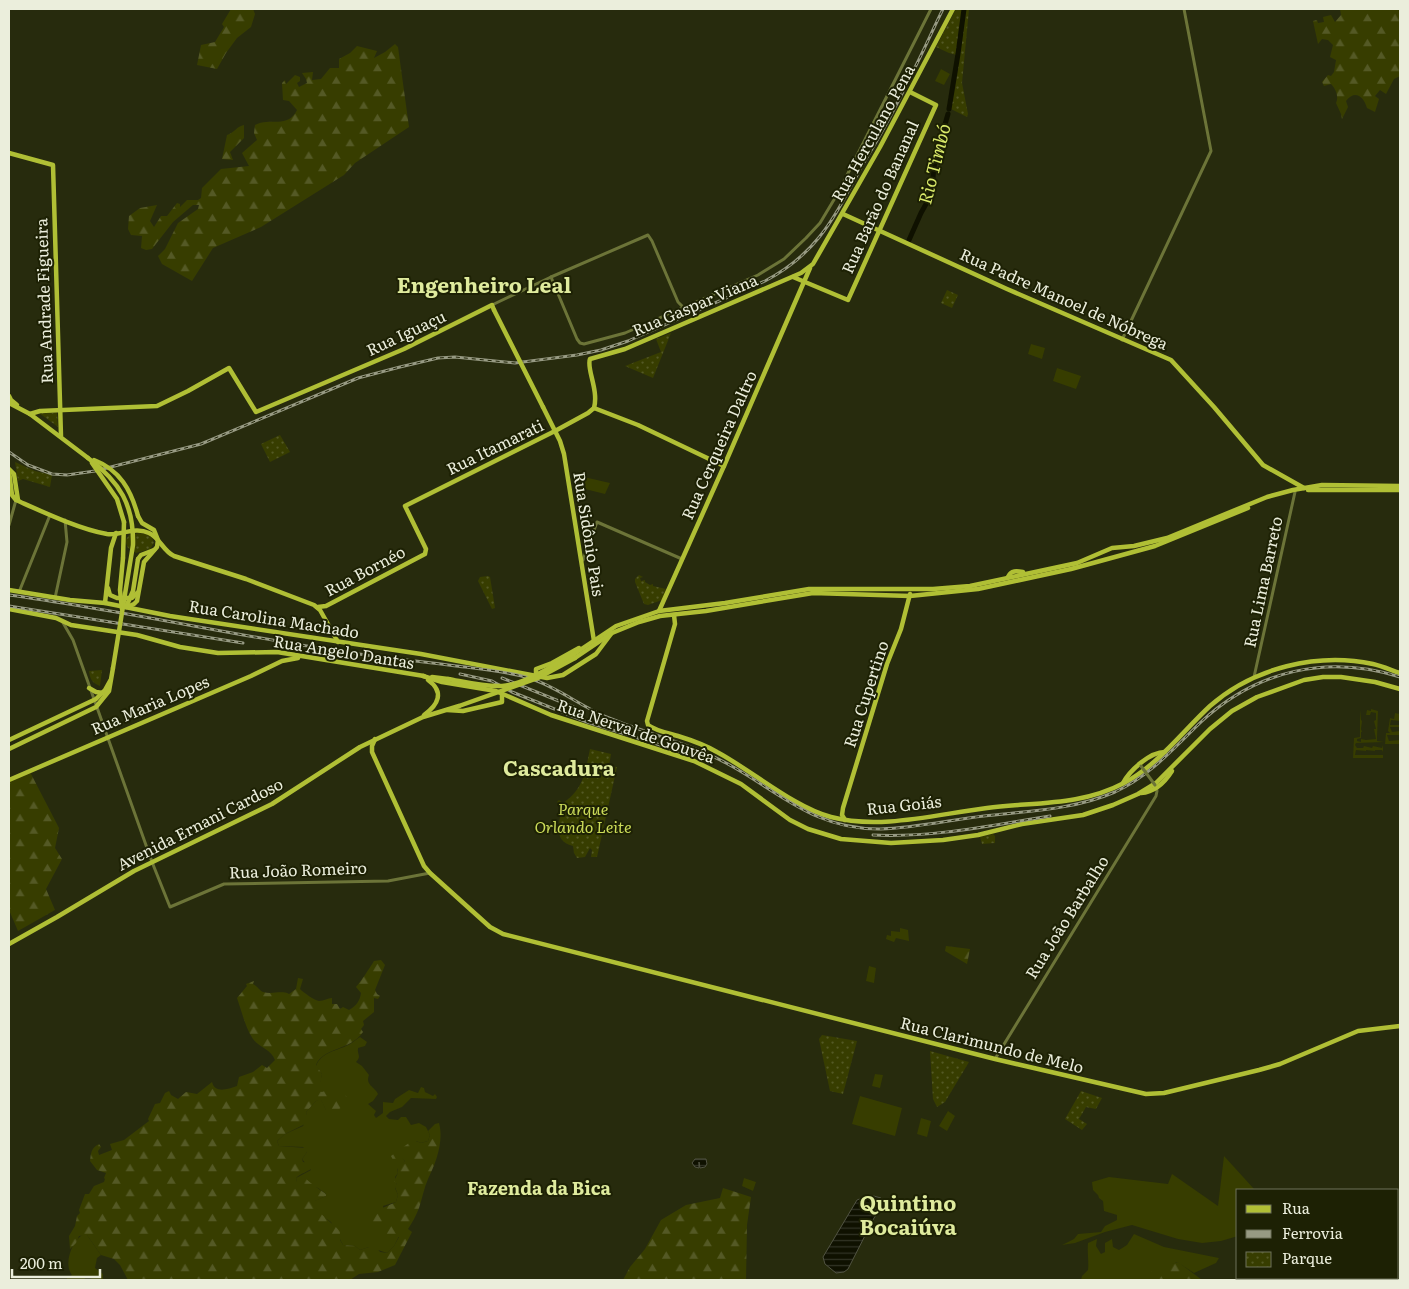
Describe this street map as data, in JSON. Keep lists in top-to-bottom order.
{
  "streets": {
    "main road": [
      "Rua Herculano Pena",
      "Rua Barão do Bananal",
      "Rua Padre Manoel de Nóbrega",
      "Rua Andrade Figueira",
      "Rua Gaspar Viana",
      "Rua Iguaçu",
      "Rua Cerqueira Daltro",
      "Rua Itamarati",
      "Rua Sidônio Pais",
      "Rua Bornéo",
      "Rua Carolina Machado",
      "Rua Angelo Dantas",
      "Rua Cupertino",
      "Rua Maria Lopes",
      "Rua Nerval de Gouvêa",
      "Rua Goiás",
      "Avenida Ernani Cardoso",
      "Rua Clarimundo de Melo"
    ],
    "street": ["Rua Lima Barreto", "Rua João Romeiro", "Rua João Barbalho"]
  },
  "crossings": [
    ["Rua Herculano Pena", "Rua Barão do Bananal"],
    ["Rua Herculano Pena", "Rua Padre Manoel de Nóbrega"],
    ["Rua Herculano Pena", "Rua Gaspar Viana"],
    ["Rua Herculano Pena", "Rua Cerqueira Daltro"],
    ["Rua Barão do Bananal", "Rua Padre Manoel de Nóbrega"],
    ["Rua Barão do Bananal", "Rua Cerqueira Daltro"],
    ["Rua Andrade Figueira", "Rua Iguaçu"],
    ["Rua Gaspar Viana", "Rua Cerqueira Daltro"],
    ["Rua Gaspar Viana", "Rua Itamarati"],
    ["Rua Iguaçu", "Rua Sidônio Pais"],
    ["Rua Itamarati", "Rua Sidônio Pais"],
    ["Rua Itamarati", "Rua Bornéo"],
    ["Rua Lima Barreto", "Rua Goiás"],
    ["Rua Angelo Dantas", "Rua Maria Lopes"],
    ["Rua Angelo Dantas", "Rua Nerval de Gouvêa"],
    ["Rua Angelo Dantas", "Avenida Ernani Cardoso"],
    ["Rua Cupertino", "Rua Goiás"],
    ["Avenida Ernani Cardoso", "Rua João Romeiro"],
    ["Rua João Romeiro", "Rua Clarimundo de Melo"],
    ["Rua João Barbalho", "Rua Clarimundo de Melo"]
  ],
  "districts": [
    "Engenheiro Leal",
    "Cascadura",
    "Fazenda da Bica",
    "Quintino Bocaiúva"
  ],
  "water": ["Rio Timbó"],
  "parks": ["Parque Orlando Leite"],
  "legend": ["Rua", "Ferrovia", "Parque"],
  "scale_bar": "200 m"
}
